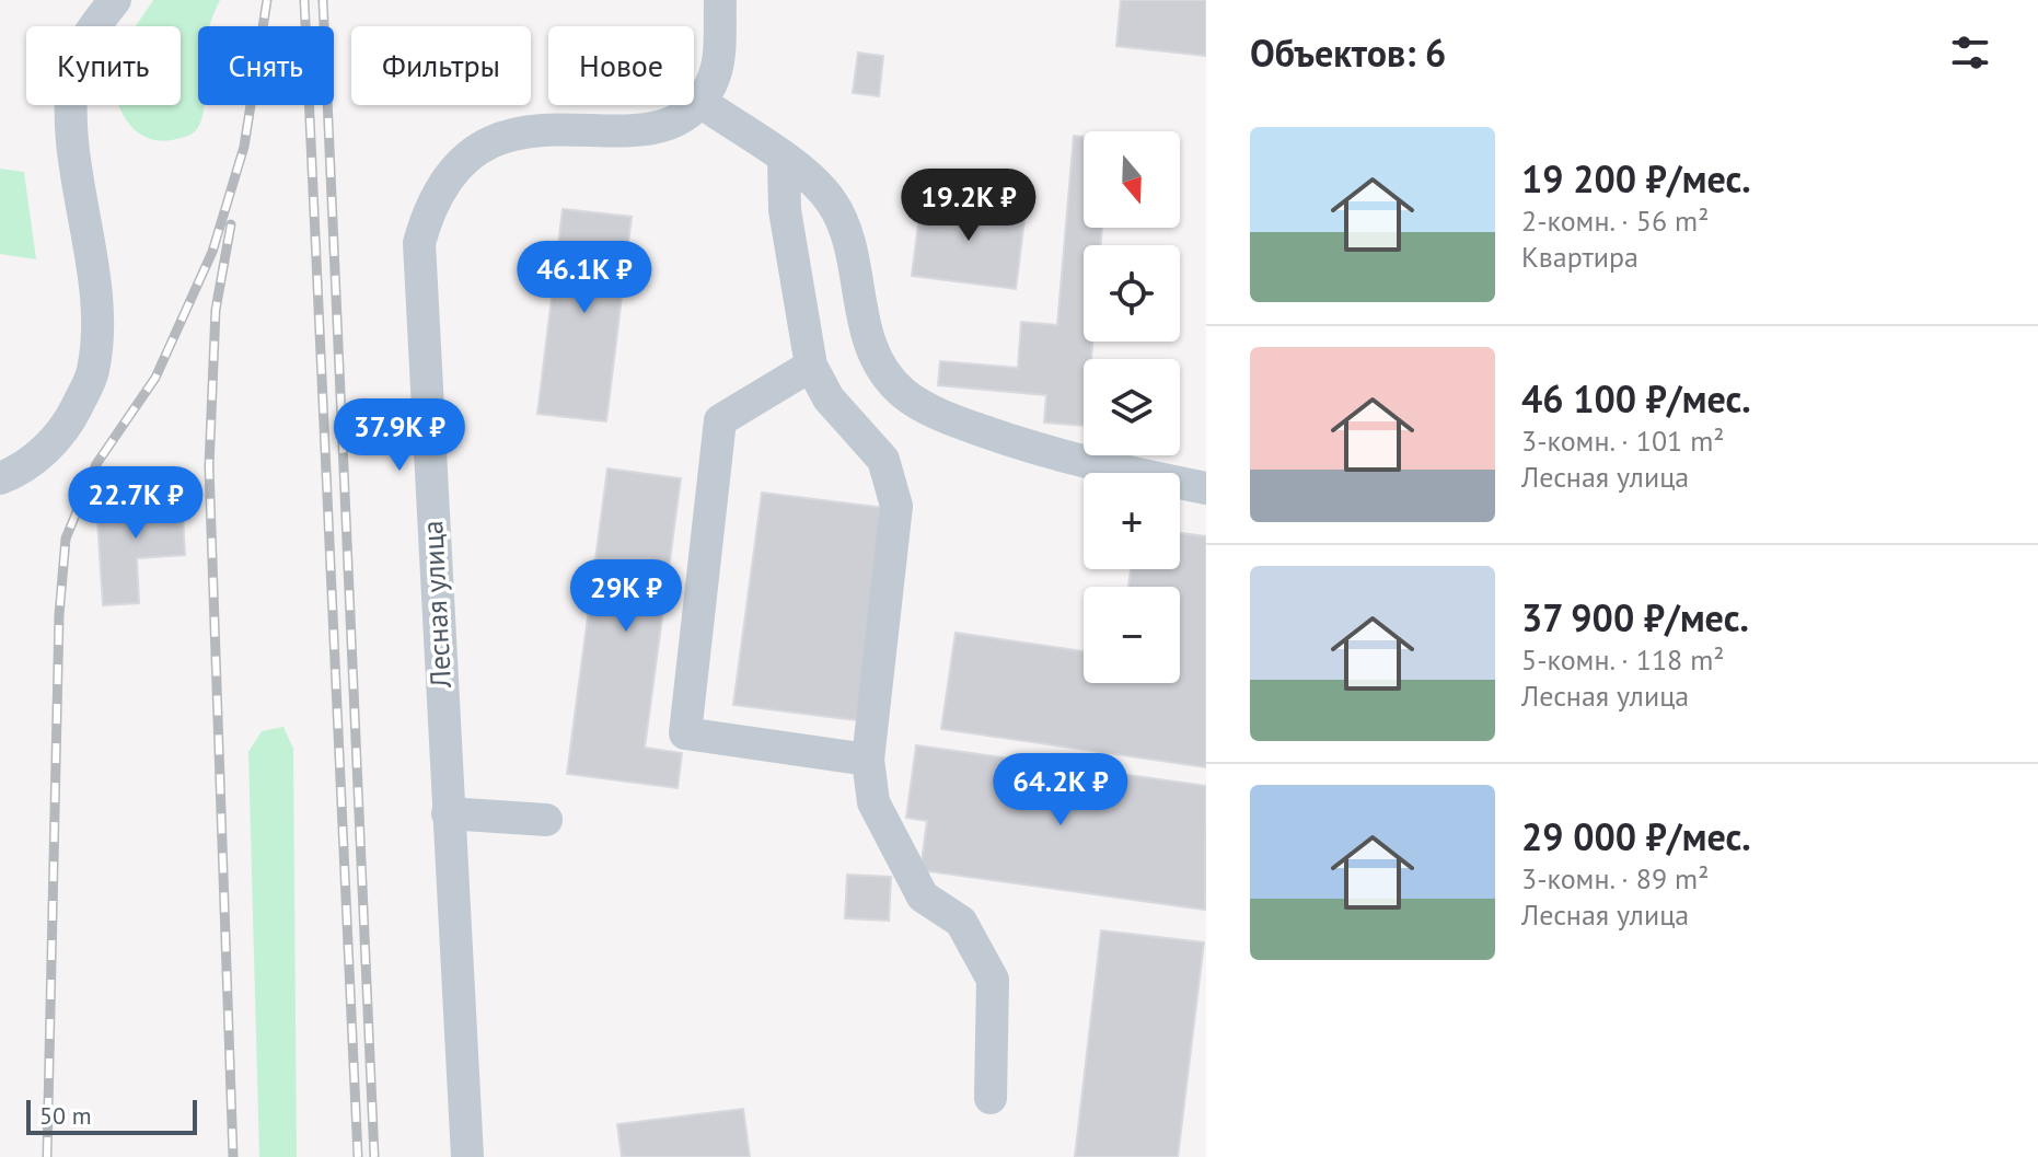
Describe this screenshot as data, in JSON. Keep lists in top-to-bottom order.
{
  "streets": {
    "street": ["Лесная улица"]
  },
  "scale_bar": "50 m",
  "north": "bottom",
  "page": {
    "heading": "Объектов: 6",
    "chip": [
      "Купить",
      "Снять",
      "Фильтры",
      "Новое"
    ],
    "list": [
      {
        "name": "19 200 ₽/мес.",
        "note": "2-комн. · 56 m² · Квартира"
      },
      {
        "name": "46 100 ₽/мес.",
        "note": "3-комн. · 101 m² · Лесная улица"
      },
      {
        "name": "37 900 ₽/мес.",
        "note": "5-комн. · 118 m² · Лесная улица"
      },
      {
        "name": "29 000 ₽/мес.",
        "note": "3-комн. · 89 m² · Лесная улица"
      }
    ],
    "map_buttons": ["+", "−"],
    "price": [
      "19.2K ₽",
      "46.1K ₽",
      "37.9K ₽",
      "22.7K ₽",
      "29K ₽",
      "64.2K ₽"
    ],
    "scale": "50 m"
  }
}
